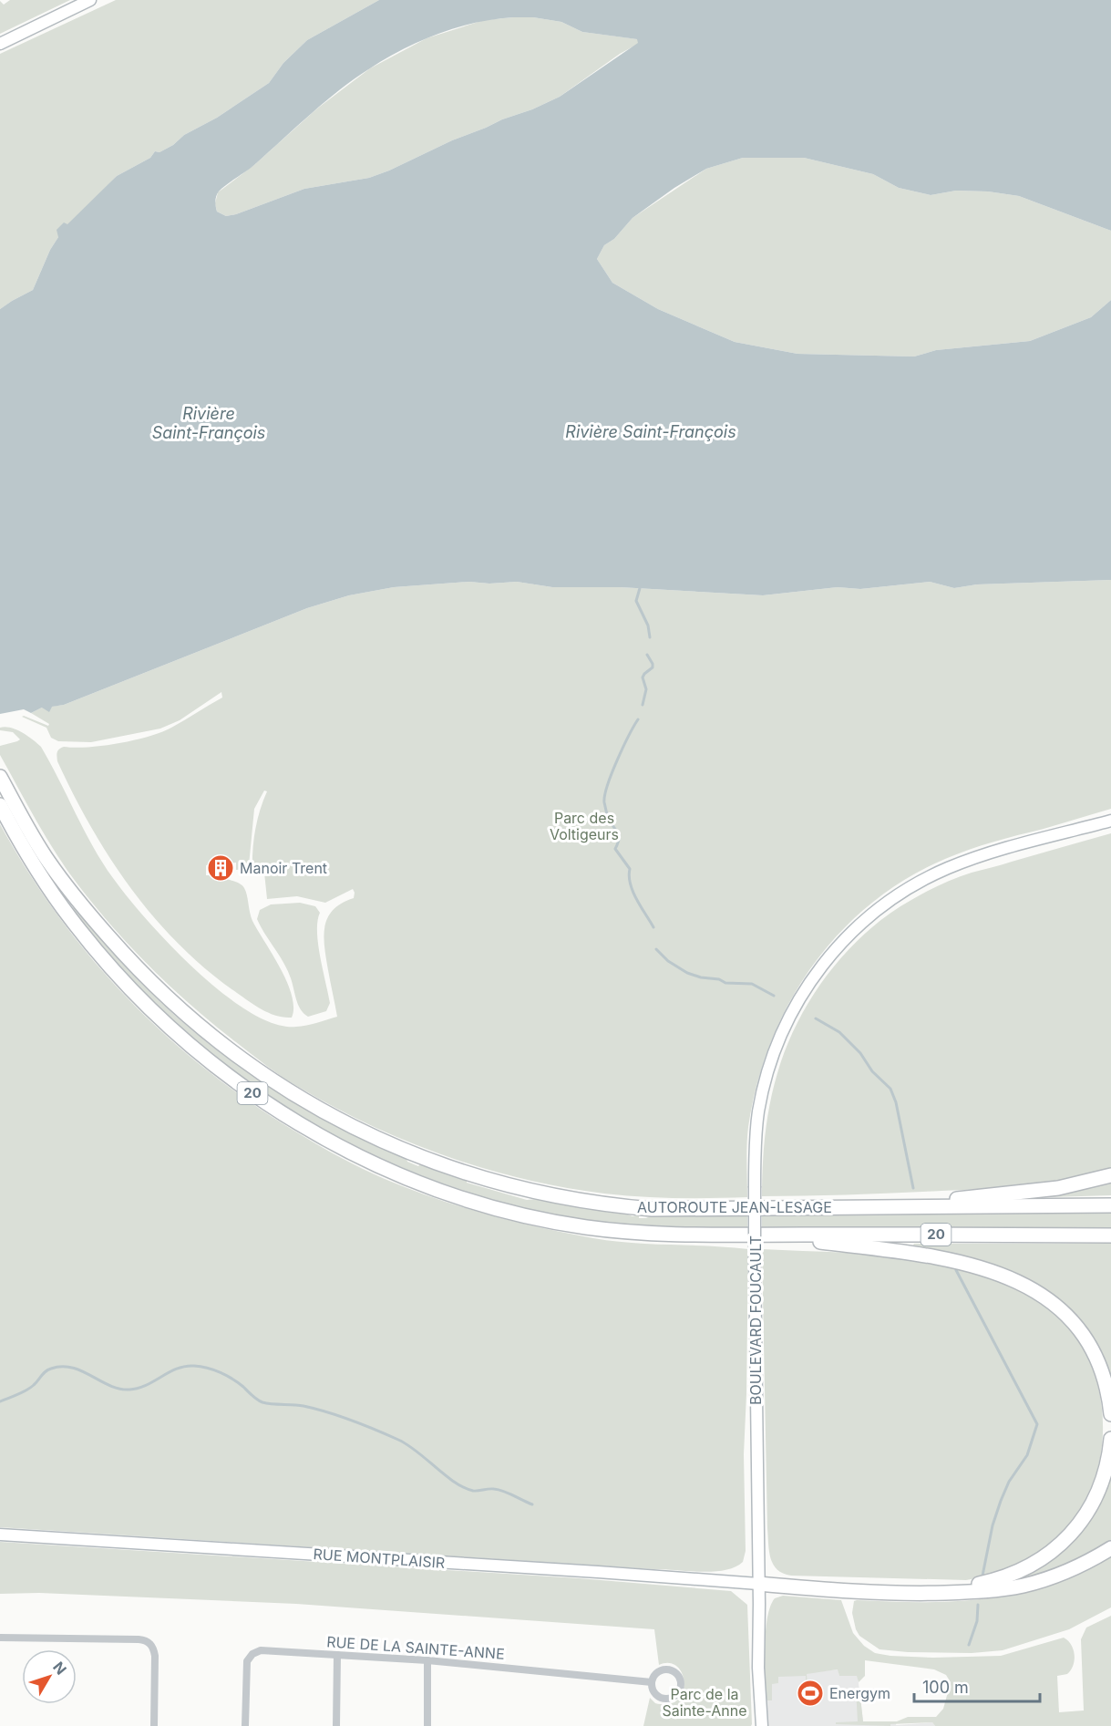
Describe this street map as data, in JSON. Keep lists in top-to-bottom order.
{
  "streets": {
    "highway": ["20", "AUTOROUTE JEAN-LESAGE"],
    "street": ["BOULEVARD FOUCAULT", "RUE MONTPLAISIR", "RUE DE LA SAINTE-ANNE"]
  },
  "crossings": [
    ["BOULEVARD FOUCAULT", "RUE MONTPLAISIR"]
  ],
  "water": ["Rivière Saint-François"],
  "parks": ["Parc des Voltigeurs", "Parc de la Sainte-Anne"],
  "places": {
    "building": ["Manoir Trent"],
    "sports": ["Energym"]
  },
  "scale_bar": "100 m",
  "north": "top right"
}
